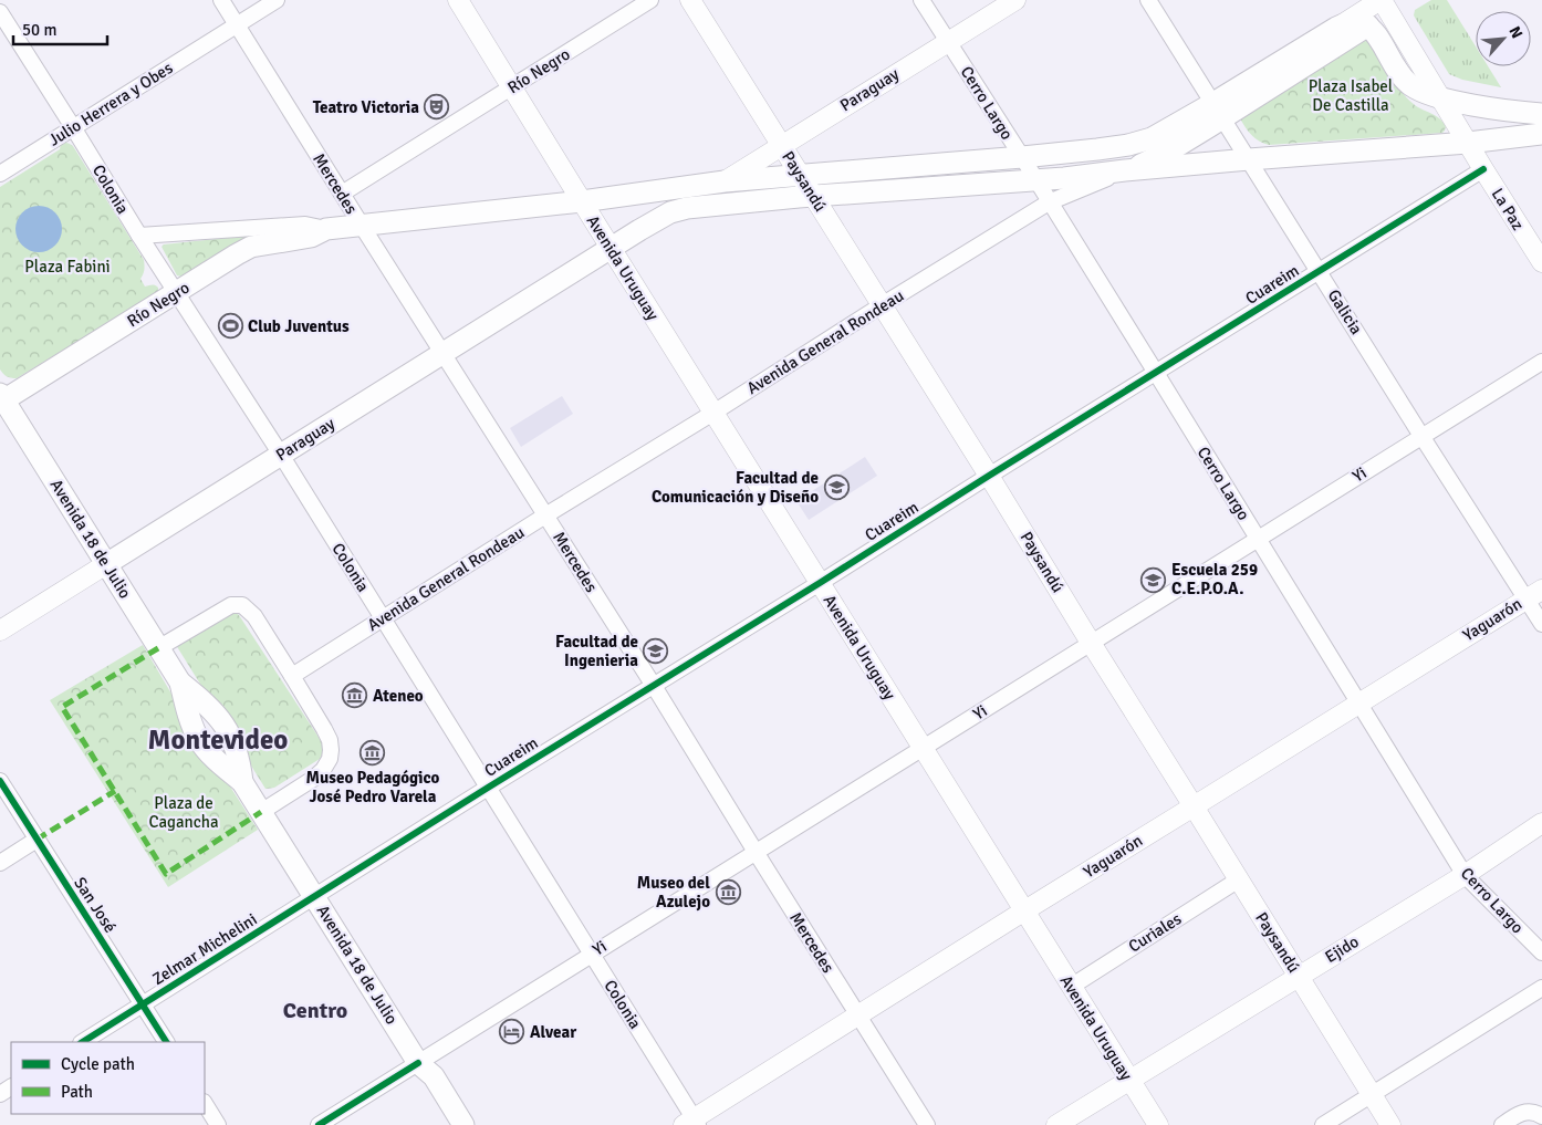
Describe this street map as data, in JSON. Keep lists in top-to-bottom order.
{
  "streets": {
    "main road": [
      "Río Negro",
      "Paraguay",
      "Avenida General Rondeau",
      "Avenida 18 de Julio"
    ],
    "street": [
      "Cerro Largo",
      "Julio Herrera y Obes",
      "Paysandú",
      "Mercedes",
      "Colonia",
      "La Paz",
      "Avenida Uruguay",
      "Cuareim",
      "Galicia",
      "Yi",
      "Yaguarón",
      "San José",
      "Curiales",
      "Zelmar Michelini",
      "Ejido"
    ]
  },
  "crossings": [
    ["Río Negro", "Paraguay"],
    ["Río Negro", "Cerro Largo"],
    ["Río Negro", "Paysandú"],
    ["Río Negro", "Mercedes"],
    ["Río Negro", "Colonia"],
    ["Río Negro", "Avenida Uruguay"],
    ["Río Negro", "Galicia"],
    ["Río Negro", "Avenida General Rondeau"],
    ["Río Negro", "Avenida 18 de Julio"],
    ["Paraguay", "Cerro Largo"],
    ["Paraguay", "Paysandú"],
    ["Paraguay", "Mercedes"],
    ["Paraguay", "Colonia"],
    ["Paraguay", "Avenida Uruguay"],
    ["Paraguay", "Avenida General Rondeau"],
    ["Paraguay", "Avenida 18 de Julio"],
    ["Cerro Largo", "Cuareim"],
    ["Cerro Largo", "Avenida General Rondeau"],
    ["Cerro Largo", "Yi"],
    ["Cerro Largo", "Yaguarón"],
    ["Cerro Largo", "Ejido"],
    ["Julio Herrera y Obes", "Mercedes"],
    ["Julio Herrera y Obes", "Colonia"],
    ["Paysandú", "Cuareim"],
    ["Paysandú", "Avenida General Rondeau"],
    ["Paysandú", "Yi"],
    ["Paysandú", "Yaguarón"],
    ["Paysandú", "Curiales"],
    ["Paysandú", "Ejido"],
    ["Mercedes", "Cuareim"],
    ["Mercedes", "Avenida General Rondeau"],
    ["Mercedes", "Yi"],
    ["Mercedes", "Yaguarón"],
    ["Colonia", "Cuareim"],
    ["Colonia", "Avenida General Rondeau"],
    ["Colonia", "Yi"],
    ["Colonia", "Yaguarón"],
    ["La Paz", "Cuareim"],
    ["La Paz", "Avenida General Rondeau"],
    ["Avenida Uruguay", "Cuareim"],
    ["Avenida Uruguay", "Avenida General Rondeau"],
    ["Avenida Uruguay", "Yi"],
    ["Avenida Uruguay", "Yaguarón"],
    ["Avenida Uruguay", "Curiales"],
    ["Avenida Uruguay", "Ejido"],
    ["Cuareim", "Galicia"],
    ["Cuareim", "Avenida 18 de Julio"],
    ["Cuareim", "Zelmar Michelini"],
    ["Galicia", "Avenida General Rondeau"],
    ["Galicia", "Yi"],
    ["Galicia", "Yaguarón"],
    ["Yi", "Avenida 18 de Julio"],
    ["Avenida 18 de Julio", "Zelmar Michelini"],
    ["San José", "Zelmar Michelini"]
  ],
  "districts": ["Montevideo", "Centro"],
  "parks": ["Plaza Isabel De Castilla", "Plaza Fabini", "Plaza de Cagancha"],
  "places": {
    "theatre": ["Teatro Victoria"],
    "sports": ["Club Juventus"],
    "school or university": ["Facultad de Comunicación y Diseño", "Escuela 259 C.E.P.O.A.", "Facultad de Ingenieria"],
    "museum": ["Ateneo", "Museo Pedagógico José Pedro Varela", "Museo del Azulejo"],
    "hotel": ["Alvear"]
  },
  "legend": ["Cycle path", "Path"],
  "scale_bar": "50 m",
  "north": "top right"
}
